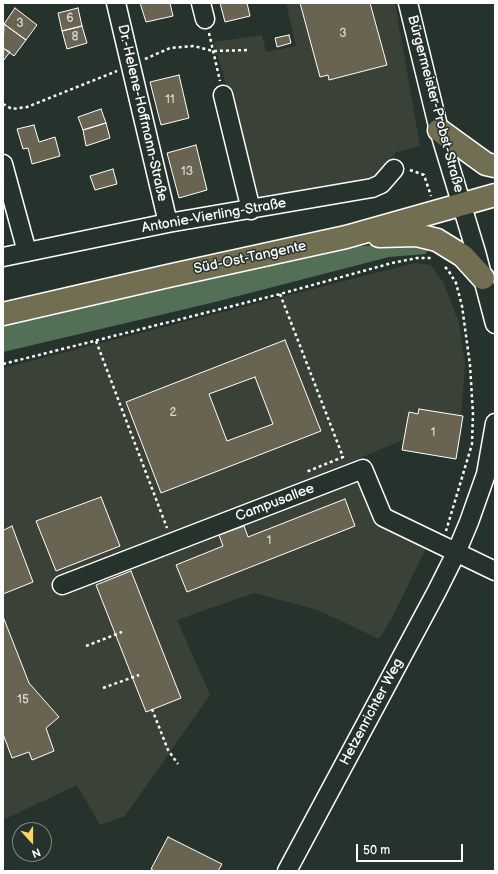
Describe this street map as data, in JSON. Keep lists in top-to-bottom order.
{
  "streets": {
    "main road": ["Süd-Ost-Tangente"],
    "street": [
      "Bürgermeister-Probst-Straße",
      "Dr.-Helene-Hoffmann-Straße",
      "Antonie-Vierling-Straße",
      "Campusallee",
      "Hetzenrichter Weg"
    ]
  },
  "crossings": [
    ["Bürgermeister-Probst-Straße", "Süd-Ost-Tangente"],
    ["Dr.-Helene-Hoffmann-Straße", "Antonie-Vierling-Straße"],
    ["Campusallee", "Hetzenrichter Weg"]
  ],
  "house_numbers": [
    "6",
    "3",
    "3",
    "8",
    "11",
    "13",
    "2",
    "1",
    "1",
    "15"
  ],
  "scale_bar": "50 m",
  "north": "bottom"
}
